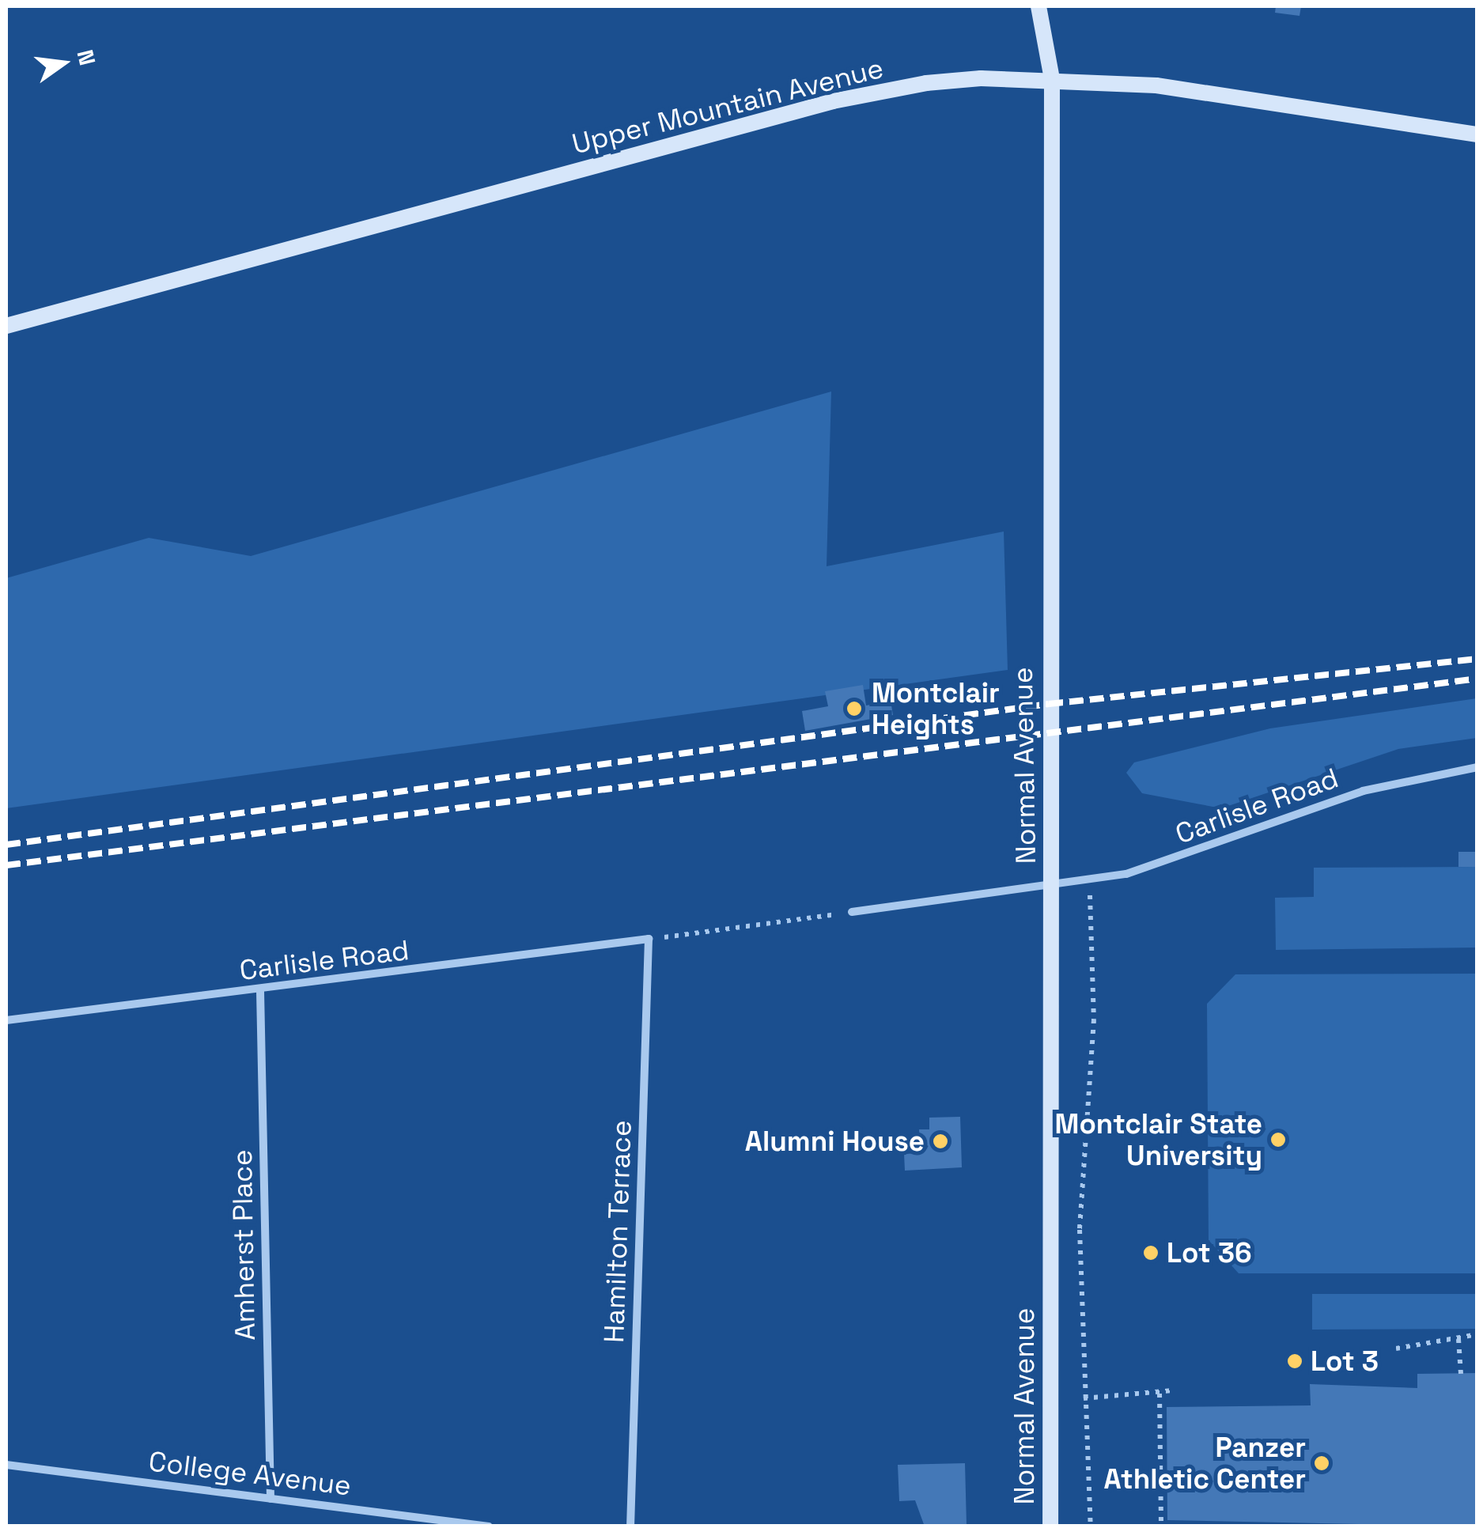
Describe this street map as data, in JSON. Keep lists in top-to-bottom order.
{
  "streets": {
    "street": [
      "Upper Mountain Avenue",
      "Normal Avenue",
      "Carlisle Road",
      "Hamilton Terrace",
      "Amherst Place",
      "College Avenue"
    ]
  },
  "crossings": [
    ["Upper Mountain Avenue", "Normal Avenue"],
    ["Normal Avenue", "Carlisle Road"],
    ["Carlisle Road", "Hamilton Terrace"],
    ["Carlisle Road", "Amherst Place"],
    ["Amherst Place", "College Avenue"]
  ],
  "places": [
    "Montclair Heights",
    "Montclair State University",
    "Alumni House",
    "Lot 36",
    "Lot 3",
    "Panzer Athletic Center"
  ],
  "north": "right"
}
